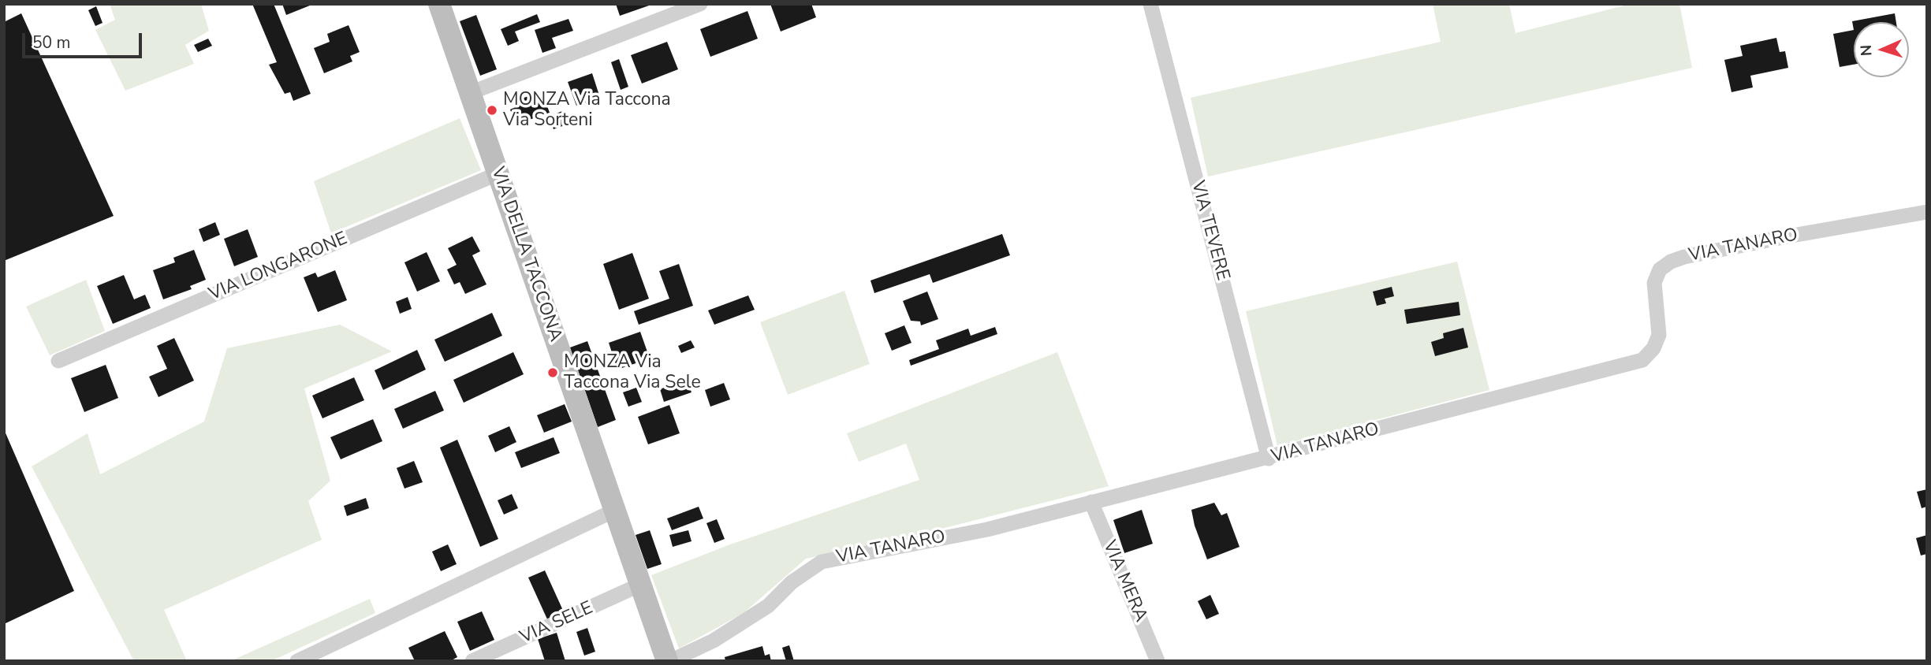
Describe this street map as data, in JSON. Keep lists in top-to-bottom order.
{
  "streets": {
    "main road": ["VIA DELLA TACCONA"],
    "street": [
      "VIA TEVERE",
      "VIA TANARO",
      "VIA LONGARONE",
      "VIA MERA",
      "VIA SELE"
    ]
  },
  "crossings": [
    ["VIA TEVERE", "VIA TANARO"],
    ["VIA TANARO", "VIA DELLA TACCONA"],
    ["VIA TANARO", "VIA MERA"],
    ["VIA DELLA TACCONA", "VIA LONGARONE"],
    ["VIA DELLA TACCONA", "VIA SELE"]
  ],
  "places": ["MONZA Via Taccona Via Sorteni", "MONZA Via Taccona Via Sele"],
  "scale_bar": "50 m",
  "north": "left"
}
